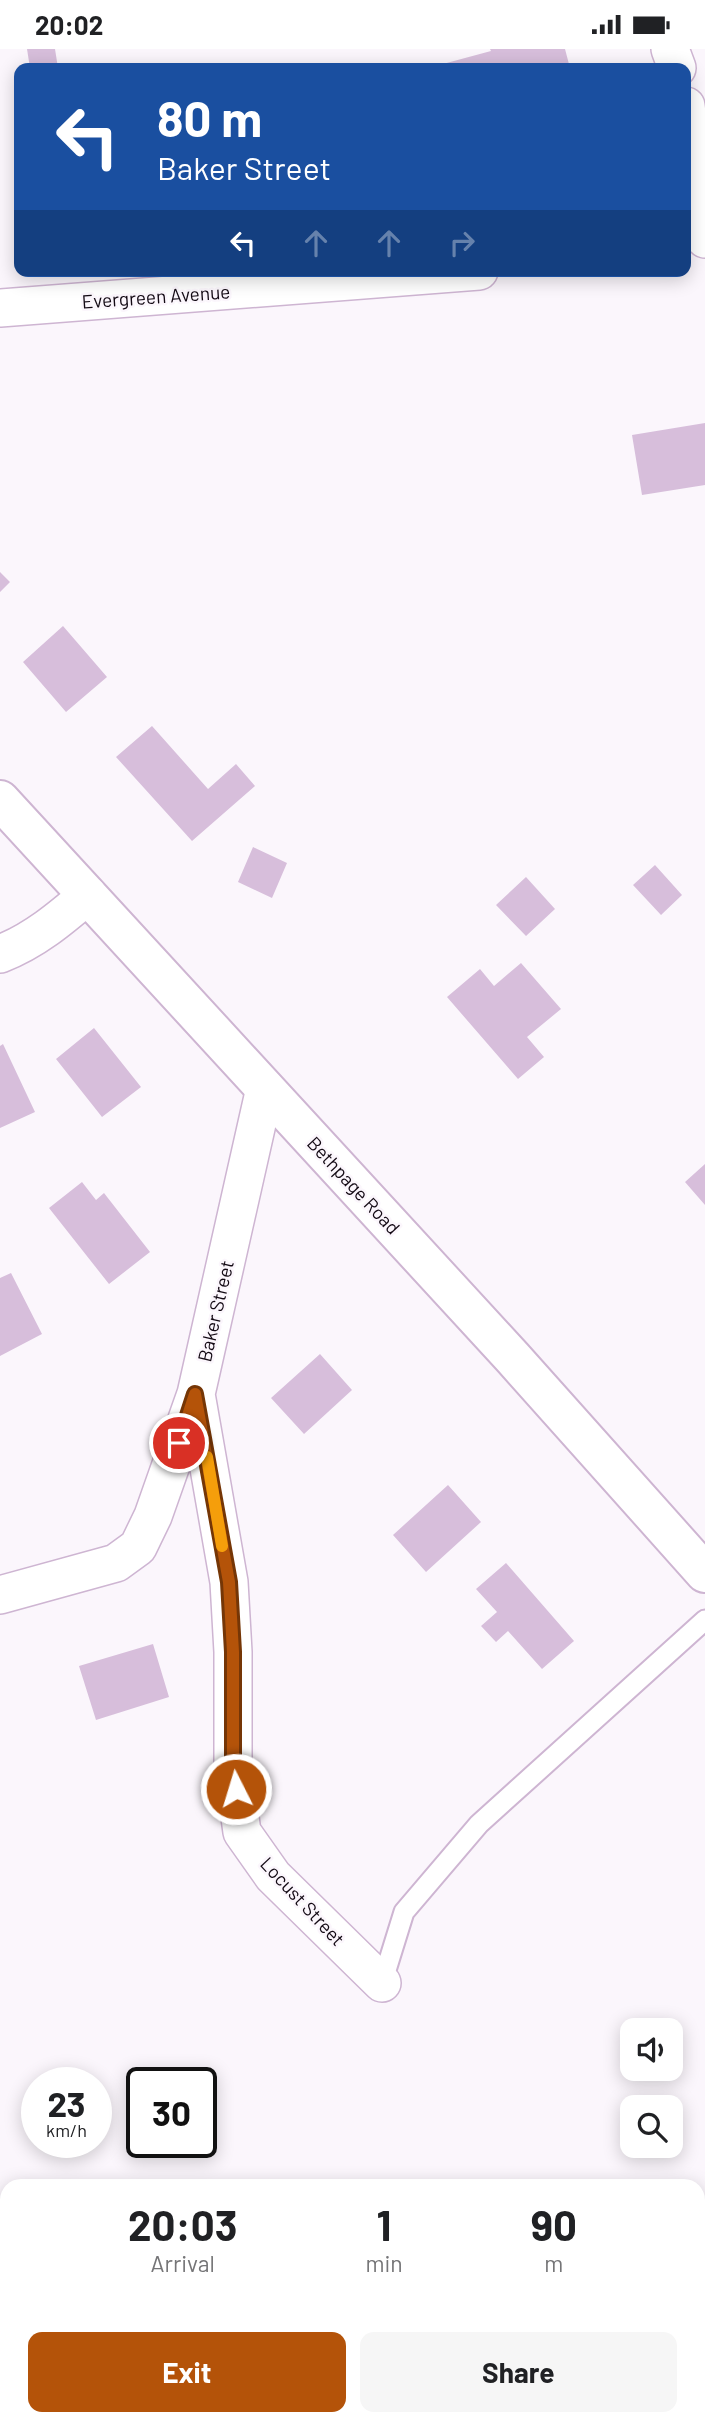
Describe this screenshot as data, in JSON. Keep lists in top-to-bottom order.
{
  "streets": {
    "street": [
      "Evergreen Avenue",
      "Bethpage Road",
      "Baker Street",
      "Locust Street"
    ]
  },
  "crossings": [
    ["Bethpage Road", "Baker Street"],
    ["Baker Street", "Locust Street"]
  ],
  "page": {
    "status": "20:02",
    "turn": ["80 m", "Baker Street"],
    "speed": "23 km/h",
    "limit": "30",
    "eta": [
      "20:03",
      "Arrival",
      "1",
      "min",
      "90",
      "m"
    ],
    "buttons": ["Exit", "Share"]
  }
}
